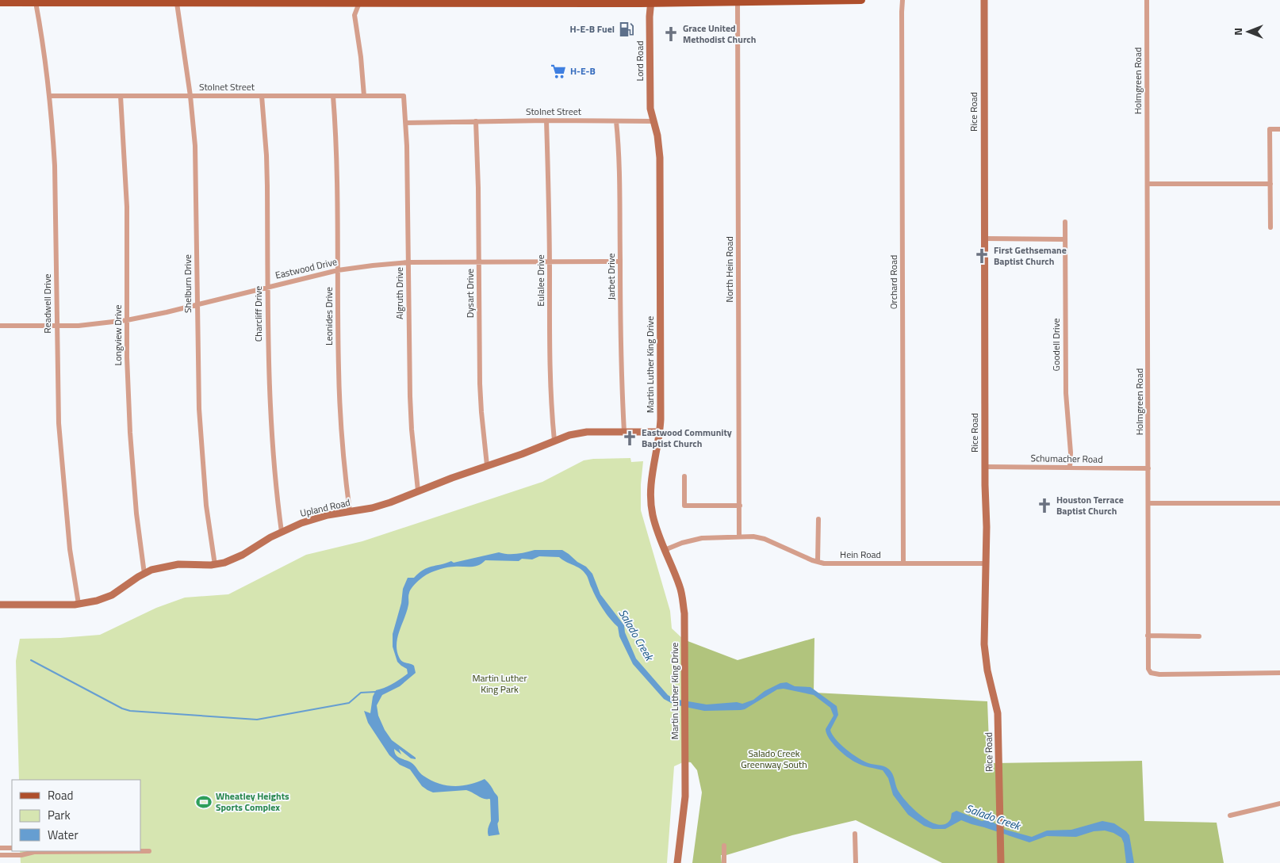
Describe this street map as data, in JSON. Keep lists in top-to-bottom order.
{
  "streets": {
    "street": [
      "Lord Road",
      "Holmgreen Road",
      "Stolnet Street",
      "Rice Road",
      "Eastwood Drive",
      "North Hein Road",
      "Jarbet Drive",
      "Eulalee Drive",
      "Orchard Road",
      "Shelburn Drive",
      "Algruth Drive",
      "Dysart Drive",
      "Readwell Drive",
      "Charcliff Drive",
      "Leonides Drive",
      "Longview Drive",
      "Goodell Drive",
      "Martin Luther King Drive",
      "Schumacher Road",
      "Upland Road",
      "Hein Road"
    ]
  },
  "crossings": [
    ["Lord Road", "Stolnet Street"],
    ["Lord Road", "Martin Luther King Drive"],
    ["Holmgreen Road", "Schumacher Road"],
    ["Stolnet Street", "Jarbet Drive"],
    ["Stolnet Street", "Eulalee Drive"],
    ["Stolnet Street", "Shelburn Drive"],
    ["Stolnet Street", "Algruth Drive"],
    ["Stolnet Street", "Dysart Drive"],
    ["Stolnet Street", "Readwell Drive"],
    ["Stolnet Street", "Charcliff Drive"],
    ["Stolnet Street", "Leonides Drive"],
    ["Stolnet Street", "Longview Drive"],
    ["Stolnet Street", "Martin Luther King Drive"],
    ["Rice Road", "Schumacher Road"],
    ["Rice Road", "Hein Road"],
    ["Eastwood Drive", "Jarbet Drive"],
    ["Eastwood Drive", "Eulalee Drive"],
    ["Eastwood Drive", "Shelburn Drive"],
    ["Eastwood Drive", "Algruth Drive"],
    ["Eastwood Drive", "Dysart Drive"],
    ["Eastwood Drive", "Readwell Drive"],
    ["Eastwood Drive", "Charcliff Drive"],
    ["Eastwood Drive", "Leonides Drive"],
    ["Eastwood Drive", "Longview Drive"],
    ["North Hein Road", "Hein Road"],
    ["Jarbet Drive", "Upland Road"],
    ["Eulalee Drive", "Upland Road"],
    ["Orchard Road", "Hein Road"],
    ["Shelburn Drive", "Upland Road"],
    ["Algruth Drive", "Upland Road"],
    ["Dysart Drive", "Upland Road"],
    ["Readwell Drive", "Upland Road"],
    ["Charcliff Drive", "Upland Road"],
    ["Leonides Drive", "Upland Road"],
    ["Longview Drive", "Upland Road"],
    ["Goodell Drive", "Schumacher Road"],
    ["Martin Luther King Drive", "Upland Road"],
    ["Martin Luther King Drive", "Hein Road"]
  ],
  "water": ["Salado Creek"],
  "parks": ["Martin Luther King Park", "Salado Creek Greenway South"],
  "places": {
    "fuel station": ["H-E-B Fuel"],
    "church": [
      "Grace United Methodist Church",
      "First Gethsemane Baptist Church",
      "Eastwood Community Baptist Church",
      "Houston Terrace Baptist Church"
    ],
    "supermarket": ["H-E-B"],
    "sports": ["Wheatley Heights Sports Complex"]
  },
  "legend": ["Road", "Park", "Water"],
  "north": "left"
}
